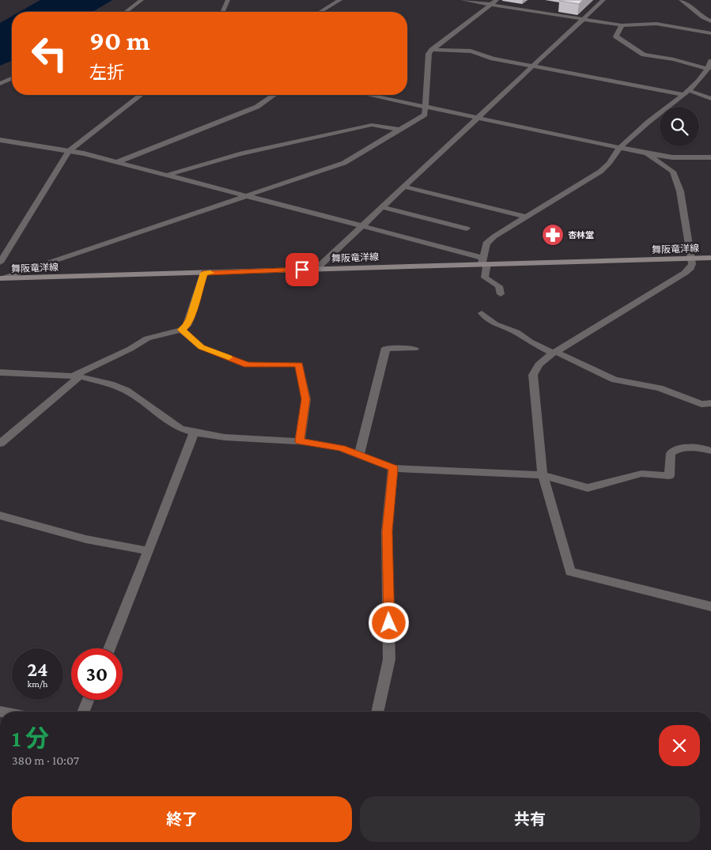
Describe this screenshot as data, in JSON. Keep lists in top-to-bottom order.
{
  "streets": {
    "main road": ["舞阪竜洋線"]
  },
  "places": {
    "pharmacy": ["杏林堂"]
  },
  "page": {
    "turn": ["90 m", "左折"],
    "speed": "24 km/h",
    "limit": "30",
    "heading": ["1 分", "380 m · 10:07"],
    "buttons": ["終了", "共有"]
  }
}
